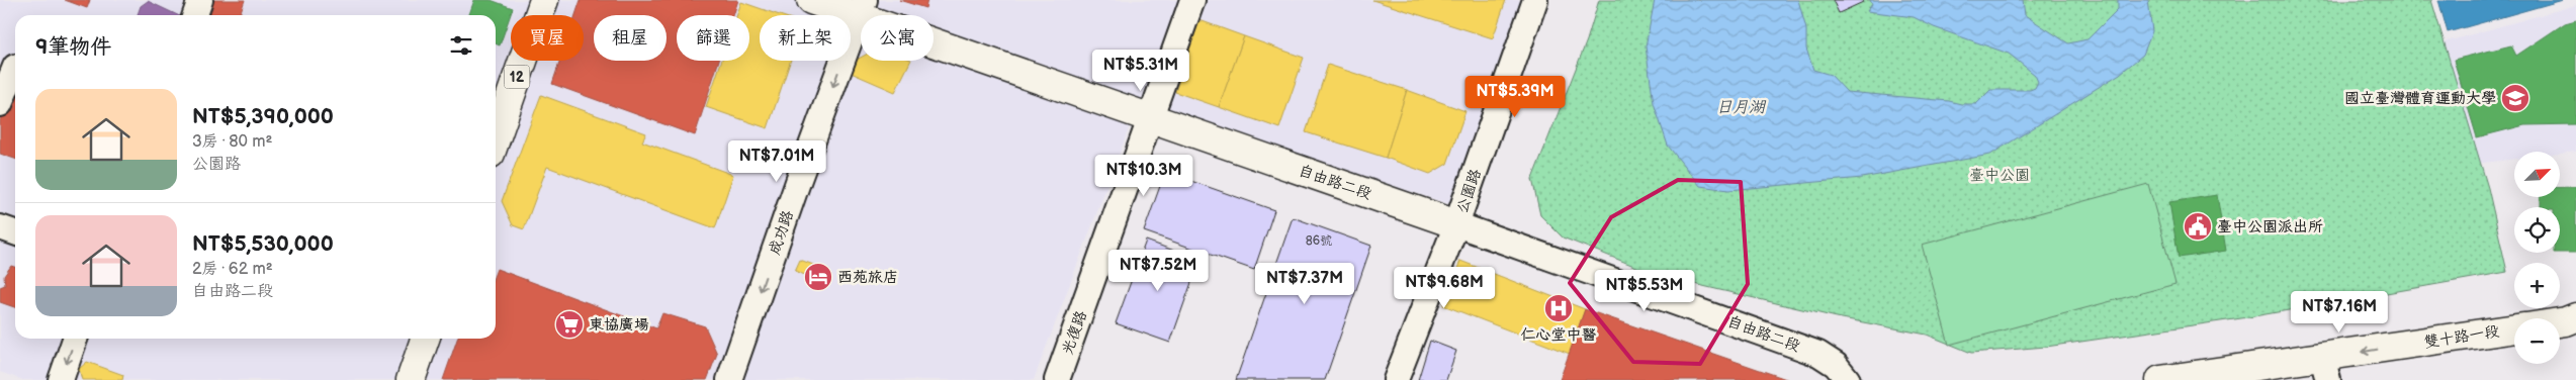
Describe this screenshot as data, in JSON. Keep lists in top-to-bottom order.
{
  "streets": {
    "main road": ["12", "自由路二段", "雙十路一段"],
    "street": ["公園路", "成功路", "光復路"]
  },
  "crossings": [
    ["自由路二段", "公園路"],
    ["自由路二段", "成功路"],
    ["自由路二段", "光復路"]
  ],
  "one_way": ["成功路", "雙十路一段"],
  "water": ["日月湖"],
  "parks": ["臺中公園"],
  "places": {
    "school or university": ["國立臺灣體育運動大學"],
    "public building": ["臺中公園派出所"],
    "hotel": ["西苑旅店"],
    "hospital": ["仁心堂中醫"],
    "supermarket": ["東協廣場"]
  },
  "house_numbers": ["86號"],
  "north": "top right",
  "page": {
    "chip": [
      "買屋",
      "租屋",
      "篩選",
      "新上架",
      "公寓"
    ],
    "heading": "9筆物件",
    "price": [
      "NT$5.31M",
      "NT$5.39M",
      "NT$7.01M",
      "NT$10.3M",
      "NT$7.52M",
      "NT$7.37M",
      "NT$9.68M",
      "NT$5.53M",
      "NT$7.16M"
    ],
    "list": [
      {
        "name": "NT$5,390,000",
        "note": "3房 · 80 m² · 公園路"
      },
      {
        "name": "NT$5,530,000",
        "note": "2房 · 62 m² · 自由路二段"
      }
    ],
    "map_buttons": ["+", "−"]
  }
}
